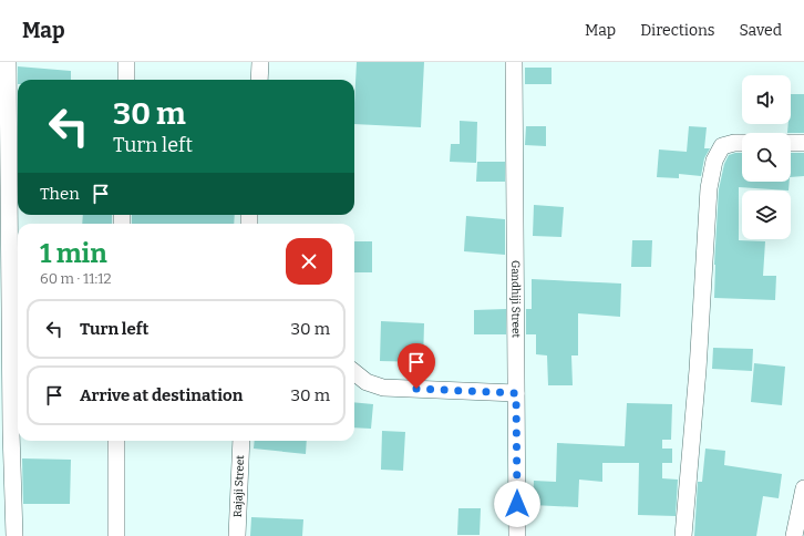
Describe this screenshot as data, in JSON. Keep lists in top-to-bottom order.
{
  "streets": {
    "street": ["Gandhiji Street", "Rajaji Street"]
  },
  "page": {
    "header": "Map",
    "nav": ["Map", "Directions", "Saved"],
    "turn": ["30 m", "Turn left"],
    "then": "Then",
    "heading": ["1 min", "60 m · 11:12"],
    "list": [
      {
        "name": "Turn left",
        "value": "30 m"
      },
      {
        "name": "Arrive at destination",
        "value": "30 m"
      }
    ]
  }
}
